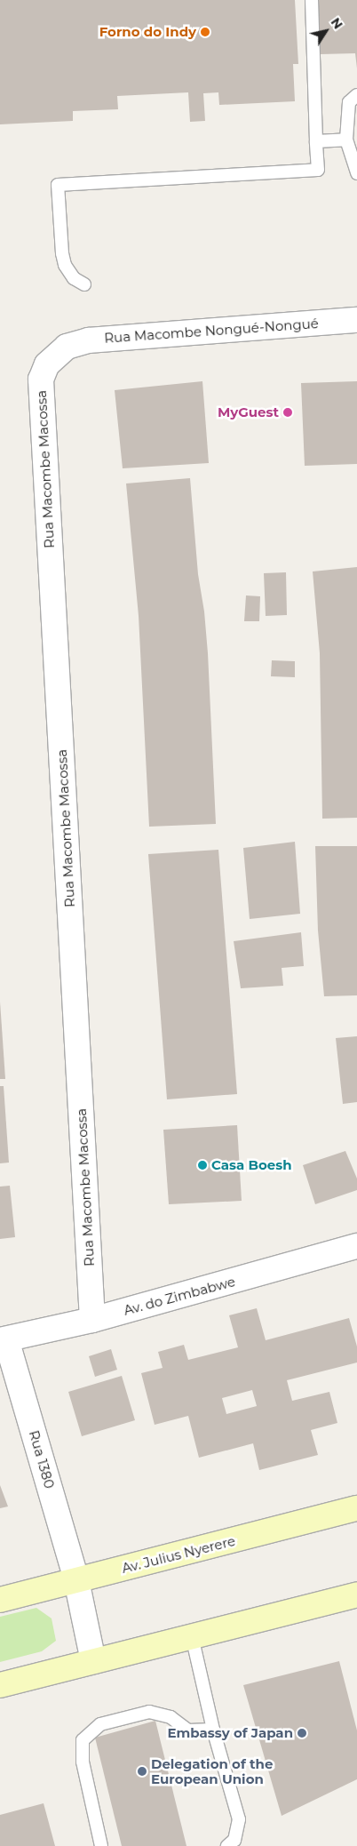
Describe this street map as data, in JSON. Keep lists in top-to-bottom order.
{
  "streets": {
    "main road": ["Av. Julius Nyerere"],
    "street": [
      "Rua Macombe Nongué-Nongué",
      "Rua Macombe Macossa",
      "Av. do Zimbabwe",
      "Rua 1380"
    ]
  },
  "crossings": [
    ["Rua Macombe Nongué-Nongué", "Rua Macombe Macossa"],
    ["Rua Macombe Macossa", "Av. do Zimbabwe"],
    ["Av. do Zimbabwe", "Rua 1380"],
    ["Rua 1380", "Av. Julius Nyerere"]
  ],
  "places": [
    "Forno do Indy",
    "MyGuest",
    "Casa Boesh",
    "Embassy of Japan",
    "Delegation of the European Union"
  ],
  "north": "top right"
}
